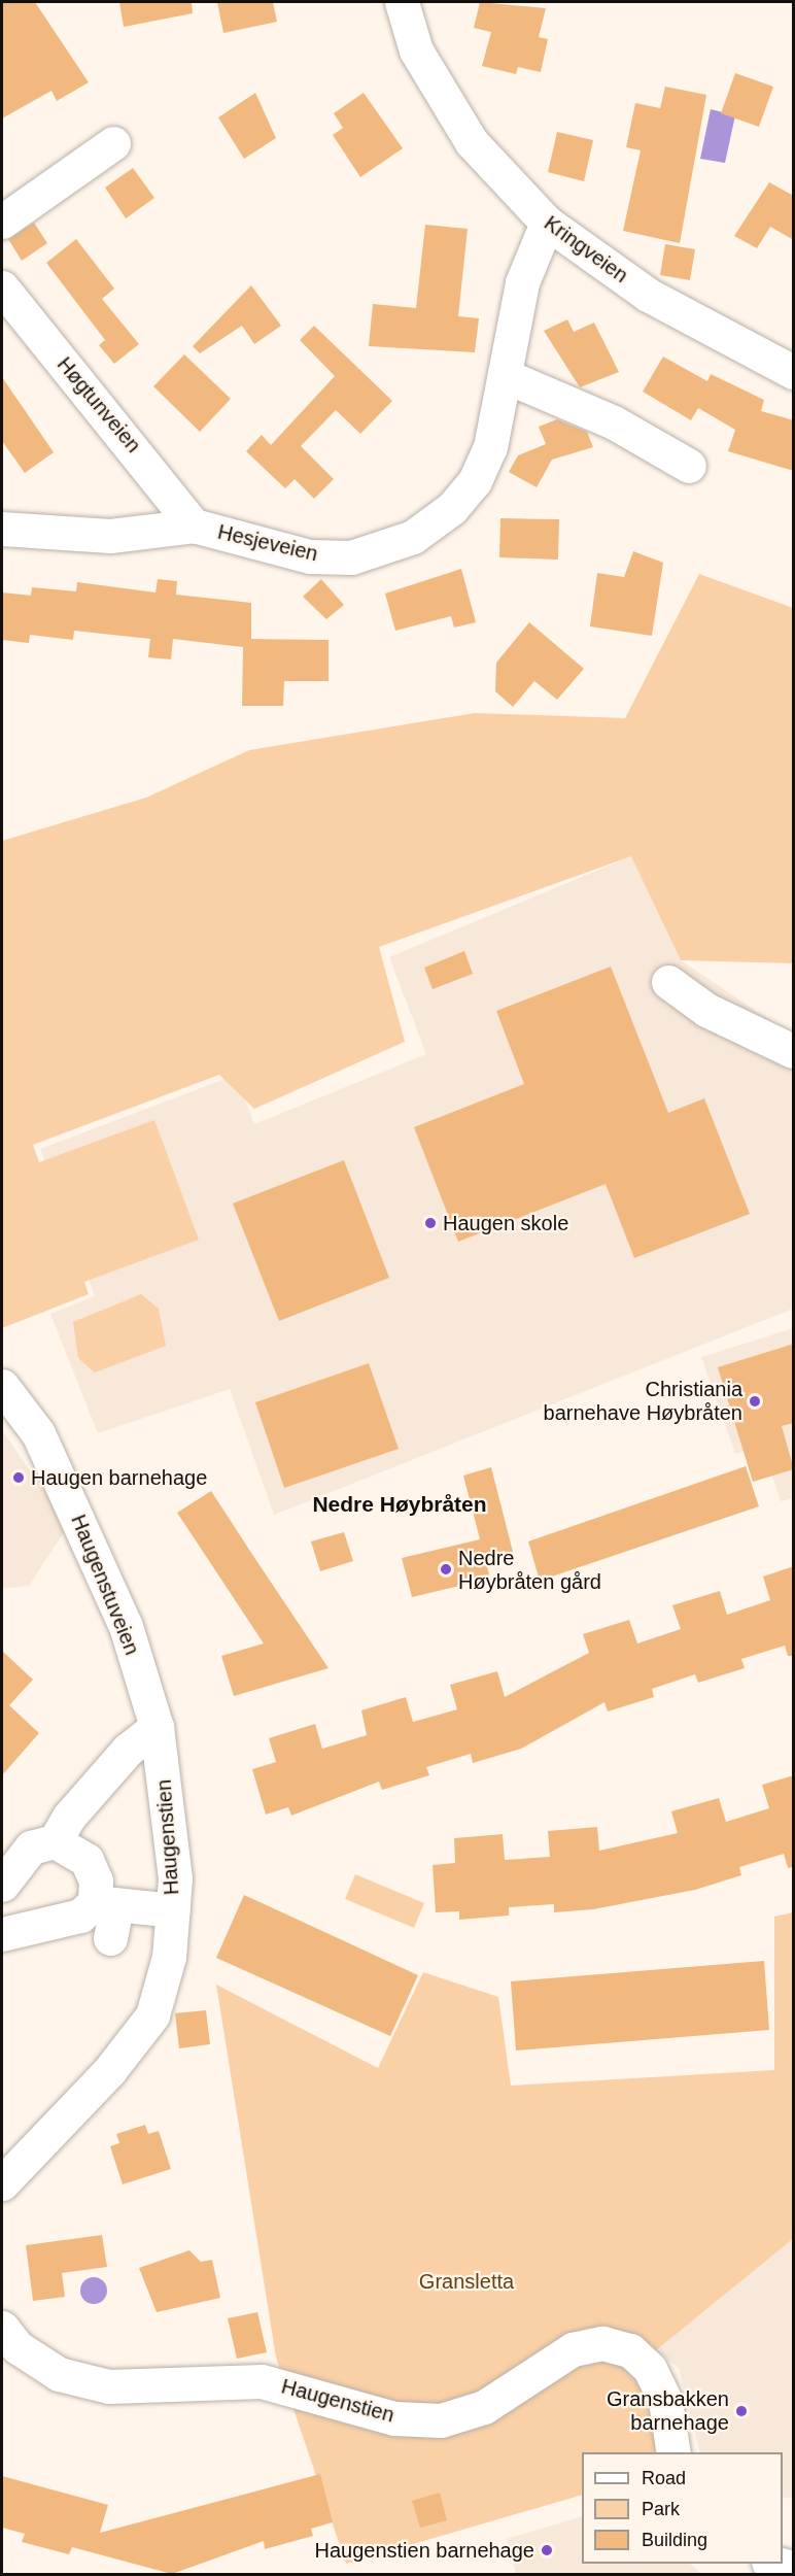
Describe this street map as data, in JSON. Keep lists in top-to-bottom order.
{
  "streets": {
    "street": [
      "Kringveien",
      "Høgtunveien",
      "Hesjeveien",
      "Haugenstuveien",
      "Haugenstien"
    ]
  },
  "crossings": [
    ["Kringveien", "Hesjeveien"],
    ["Høgtunveien", "Hesjeveien"],
    ["Haugenstuveien", "Haugenstien"]
  ],
  "districts": ["Nedre Høybråten"],
  "parks": ["Gransletta"],
  "places": [
    "Haugen skole",
    "Christiania barnehave Høybråten",
    "Haugen barnehage",
    "Nedre Høybråten gård",
    "Gransbakken barnehage",
    "Haugenstien barnehage"
  ],
  "legend": ["Road", "Park", "Building"]
}
